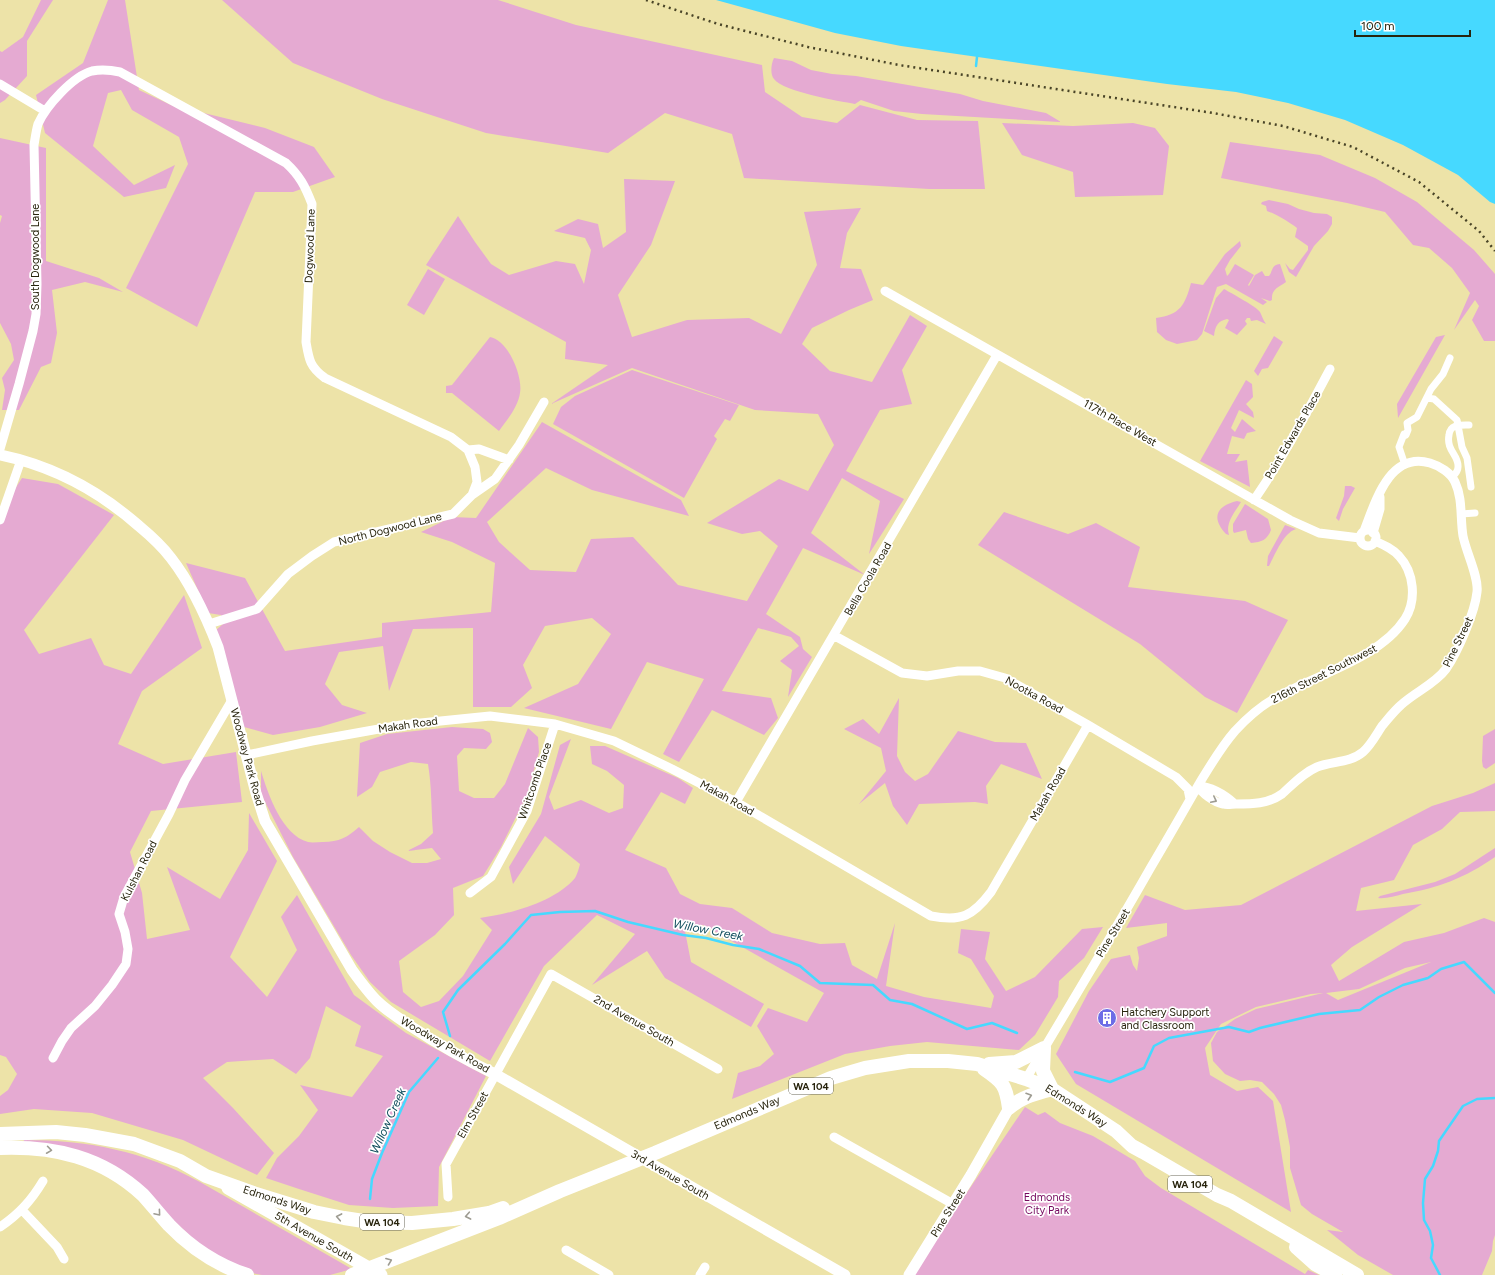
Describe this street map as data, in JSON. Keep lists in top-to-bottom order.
{
  "streets": {
    "main road": ["WA 104", "Edmonds Way", "5th Avenue South"],
    "street": [
      "Dogwood Lane",
      "South Dogwood Lane",
      "117th Place West",
      "Point Edwards Place",
      "North Dogwood Lane",
      "Bella Coola Road",
      "Pine Street",
      "216th Street Southwest",
      "Nootka Road",
      "Makah Road",
      "Woodway Park Road",
      "Whitcomb Place",
      "Kulshan Road",
      "2nd Avenue South",
      "Elm Street",
      "3rd Avenue South"
    ]
  },
  "crossings": [
    ["Dogwood Lane", "South Dogwood Lane"],
    ["117th Place West", "Point Edwards Place"],
    ["117th Place West", "Bella Coola Road"],
    ["117th Place West", "216th Street Southwest"],
    ["North Dogwood Lane", "Woodway Park Road"],
    ["Bella Coola Road", "Nootka Road"],
    ["Bella Coola Road", "Makah Road"],
    ["Pine Street", "216th Street Southwest"],
    ["Pine Street", "Nootka Road"],
    ["Pine Street", "Edmonds Way"],
    ["Nootka Road", "Makah Road"],
    ["Makah Road", "Woodway Park Road"],
    ["Makah Road", "Whitcomb Place"],
    ["Woodway Park Road", "Kulshan Road"],
    ["Woodway Park Road", "Elm Street"],
    ["Woodway Park Road", "3rd Avenue South"],
    ["2nd Avenue South", "Elm Street"],
    ["WA 104", "Edmonds Way"],
    ["Edmonds Way", "5th Avenue South"],
    ["Elm Street", "3rd Avenue South"]
  ],
  "water": ["Willow Creek"],
  "parks": ["Edmonds City Park"],
  "places": {
    "building": ["Hatchery Support and Classroom"]
  },
  "scale_bar": "100 m"
}
